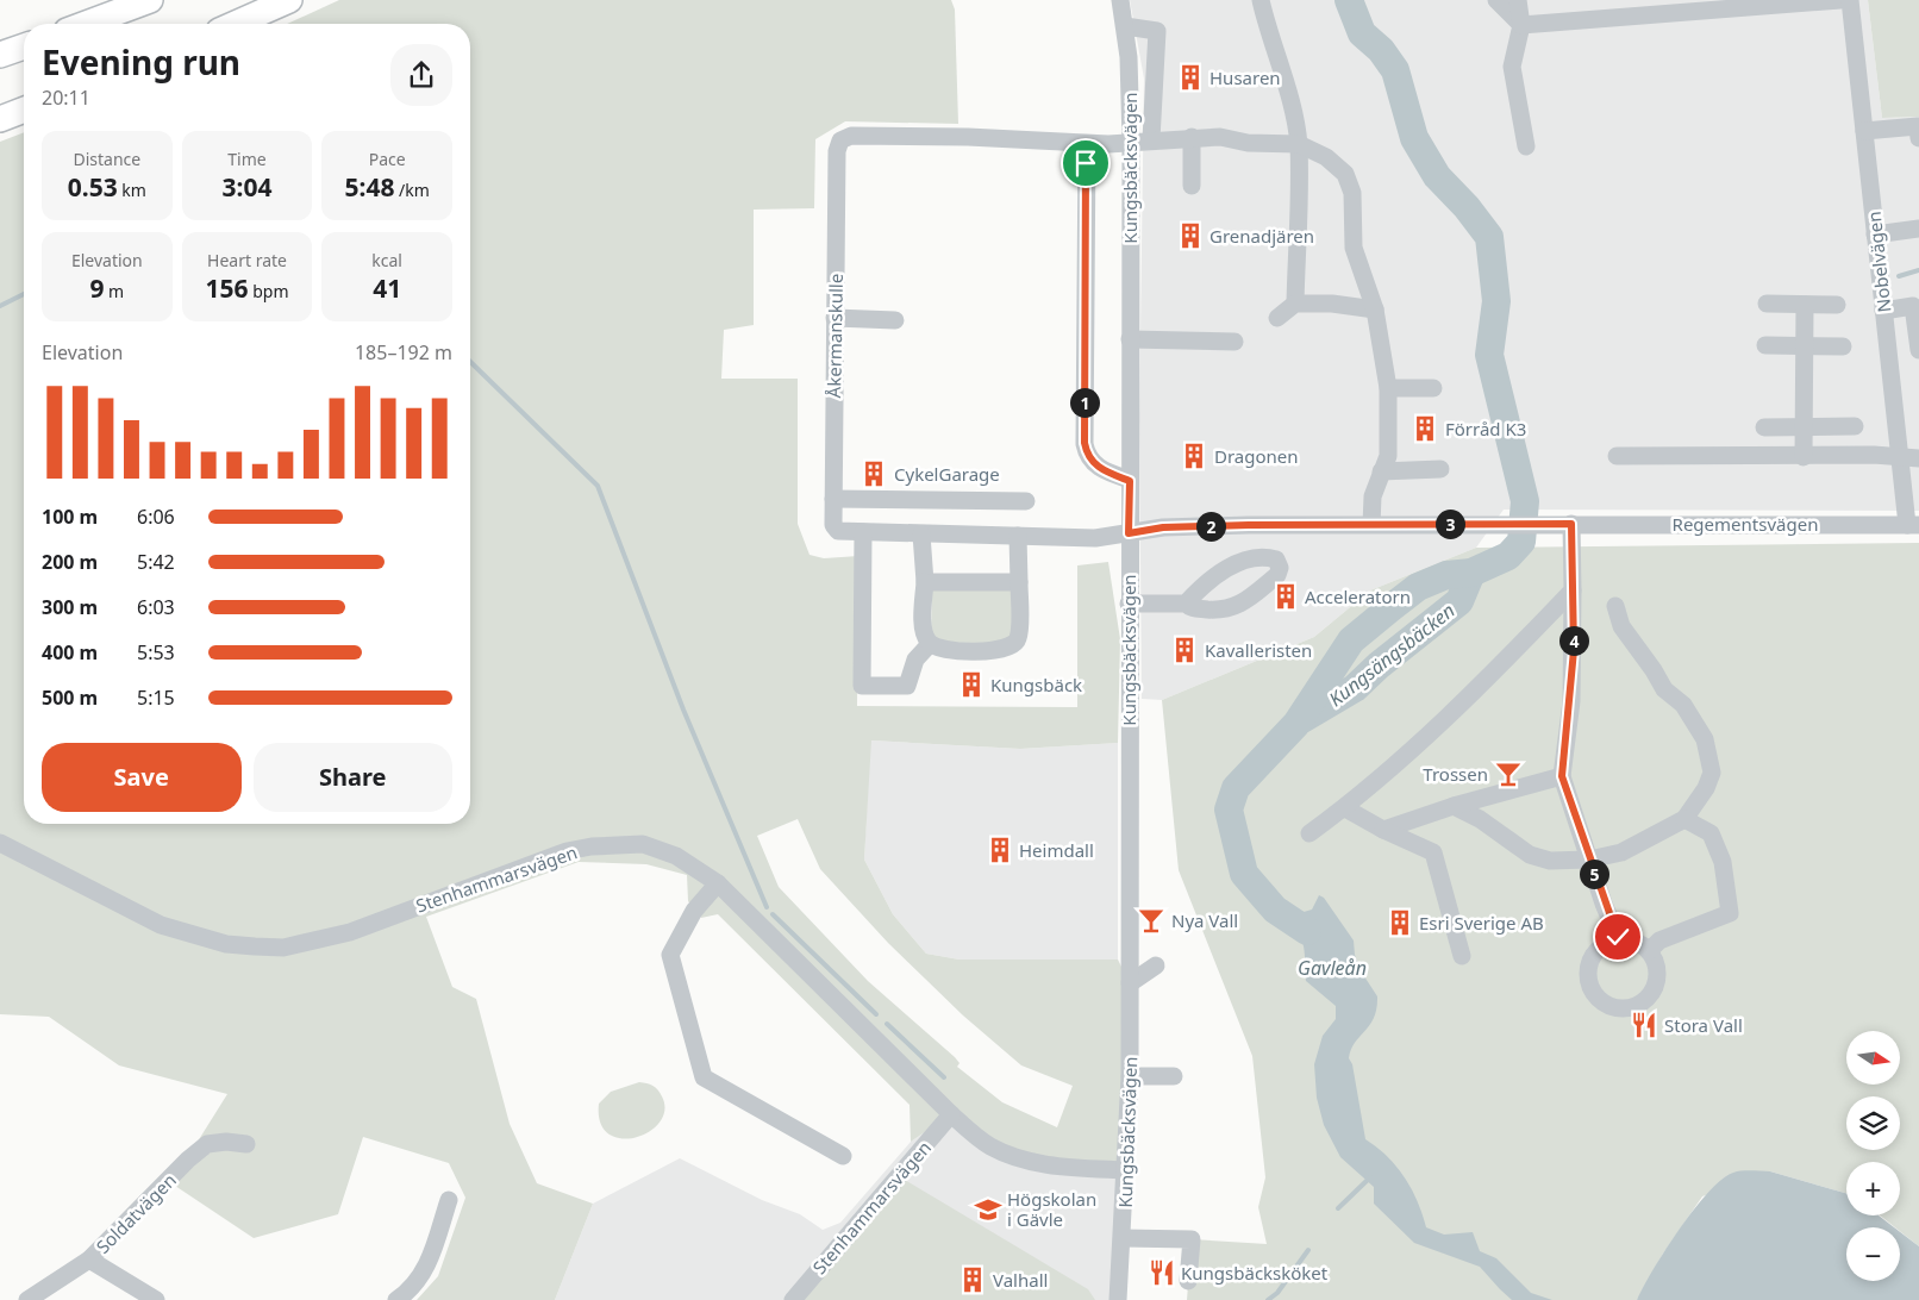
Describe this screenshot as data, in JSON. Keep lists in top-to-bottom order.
{
  "streets": {
    "street": [
      "Kungsbäcksvägen",
      "Nobelvägen",
      "Åkermanskulle",
      "Regementsvägen",
      "Stenhammarsvägen",
      "Soldatvägen"
    ]
  },
  "crossings": [
    ["Kungsbäcksvägen", "Åkermanskulle"],
    ["Kungsbäcksvägen", "Regementsvägen"],
    ["Kungsbäcksvägen", "Stenhammarsvägen"],
    ["Nobelvägen", "Regementsvägen"],
    ["Åkermanskulle", "Regementsvägen"]
  ],
  "water": ["Kungsängsbäcken", "Gavleån"],
  "places": {
    "building": [
      "Husaren",
      "Grenadjären",
      "Förråd K3",
      "Dragonen",
      "CykelGarage",
      "Acceleratorn",
      "Kavalleristen",
      "Kungsbäck",
      "Heimdall",
      "Esri Sverige AB",
      "Valhall"
    ],
    "bar": ["Trossen", "Nya Vall"],
    "restaurant": ["Stora Vall", "Kungsbäcksköket"],
    "school or university": ["Högskolan i Gävle"]
  },
  "north": "right",
  "page": {
    "heading": ["Evening run", "20:11"],
    "stats": [
      ["Distance", "0.53 km"],
      ["Time", "3:04"],
      ["Pace", "5:48 /km"],
      ["Elevation", "9 m"],
      ["Heart rate", "156 bpm"],
      ["kcal", "41"]
    ],
    "chart": ["Elevation", "185–192 m"],
    "pins": [
      "1",
      "3",
      "2",
      "4",
      "5"
    ],
    "list": [
      {
        "name": "100 m",
        "note": "6:06"
      },
      {
        "name": "200 m",
        "note": "5:42"
      },
      {
        "name": "300 m",
        "note": "6:03"
      },
      {
        "name": "400 m",
        "note": "5:53"
      },
      {
        "name": "500 m",
        "note": "5:15"
      }
    ],
    "buttons": ["Save", "Share"],
    "map_buttons": ["+", "−"]
  }
}
